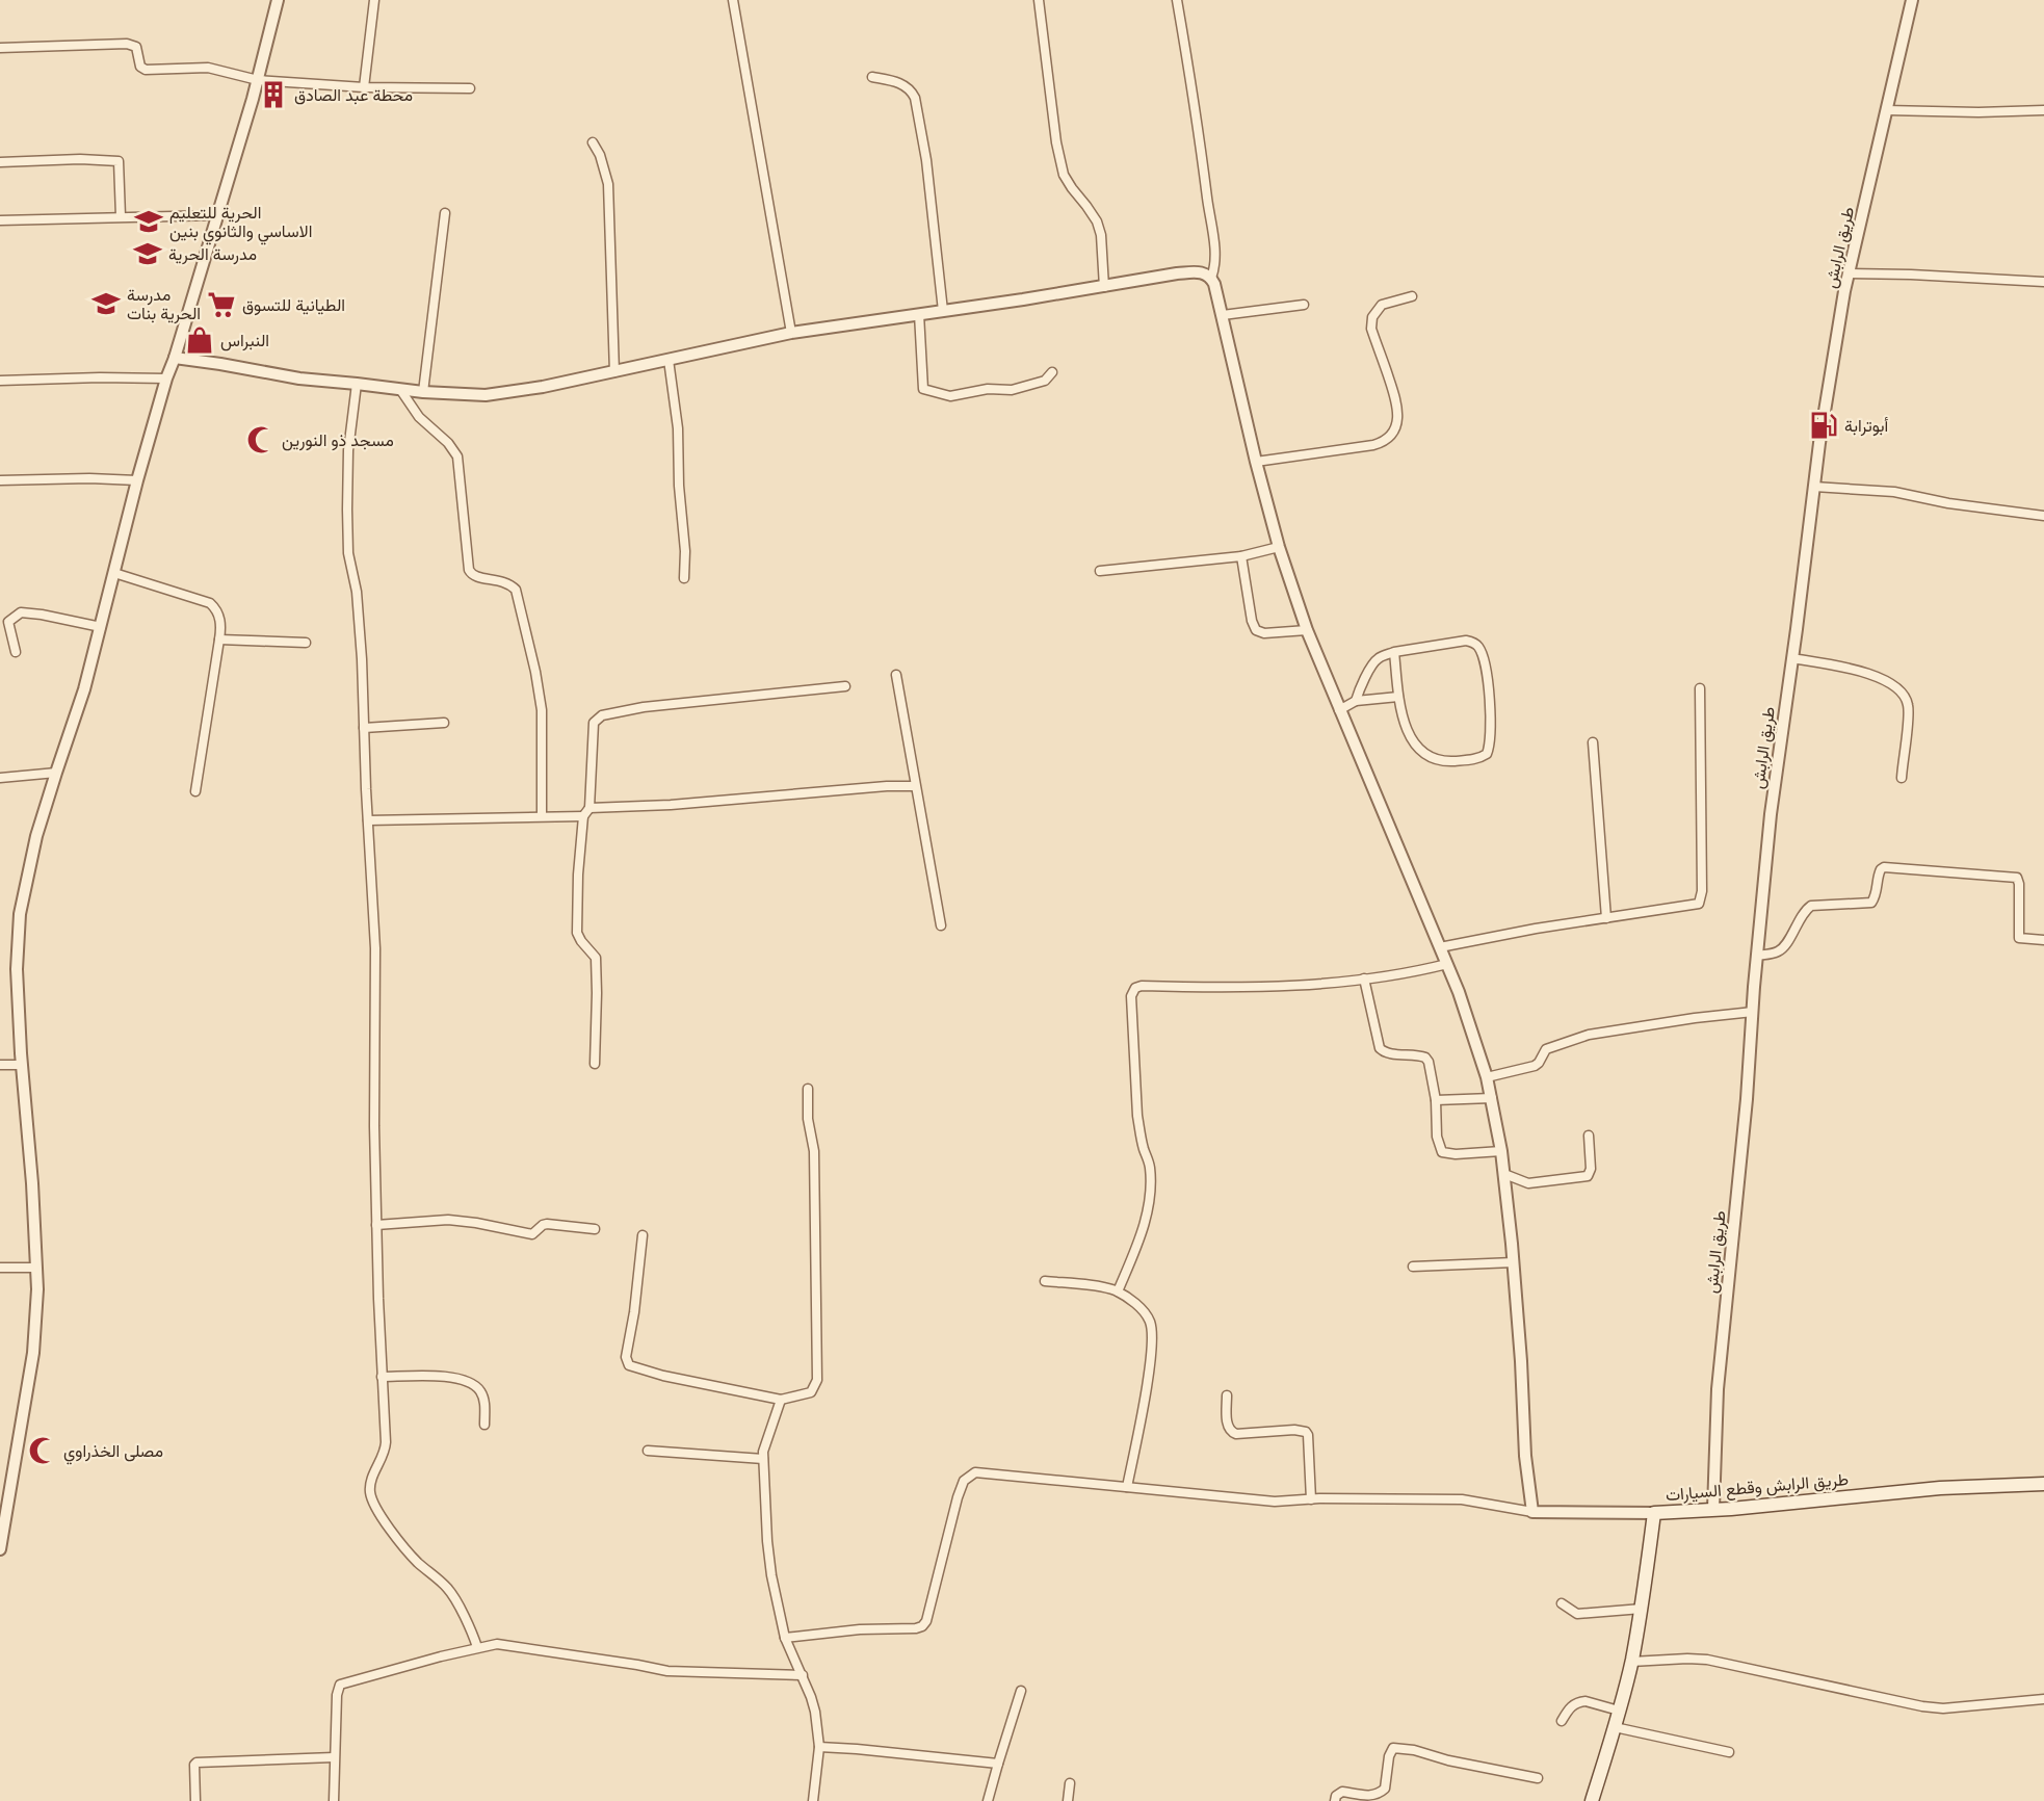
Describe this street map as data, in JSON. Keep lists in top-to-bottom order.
{
  "streets": {
    "main road": ["طريق الرابش وقطع السيارات"],
    "street": ["طريق الرابش"]
  },
  "crossings": [
    ["طريق الرابش", "طريق الرابش وقطع السيارات"]
  ],
  "places": {
    "building": ["محطة عبد الصادق"],
    "school or university": ["الحرية للتعليم الاساسي والثانوي بنين", "مدرسة الحرية", "مدرسة الحرية بنات"],
    "supermarket": ["الطيانية للتسوق"],
    "shop": ["النبراس"],
    "fuel station": ["أبوترابة"],
    "mosque": ["مسجد ذو النورين", "مصلى الخذراوي"]
  }
}
